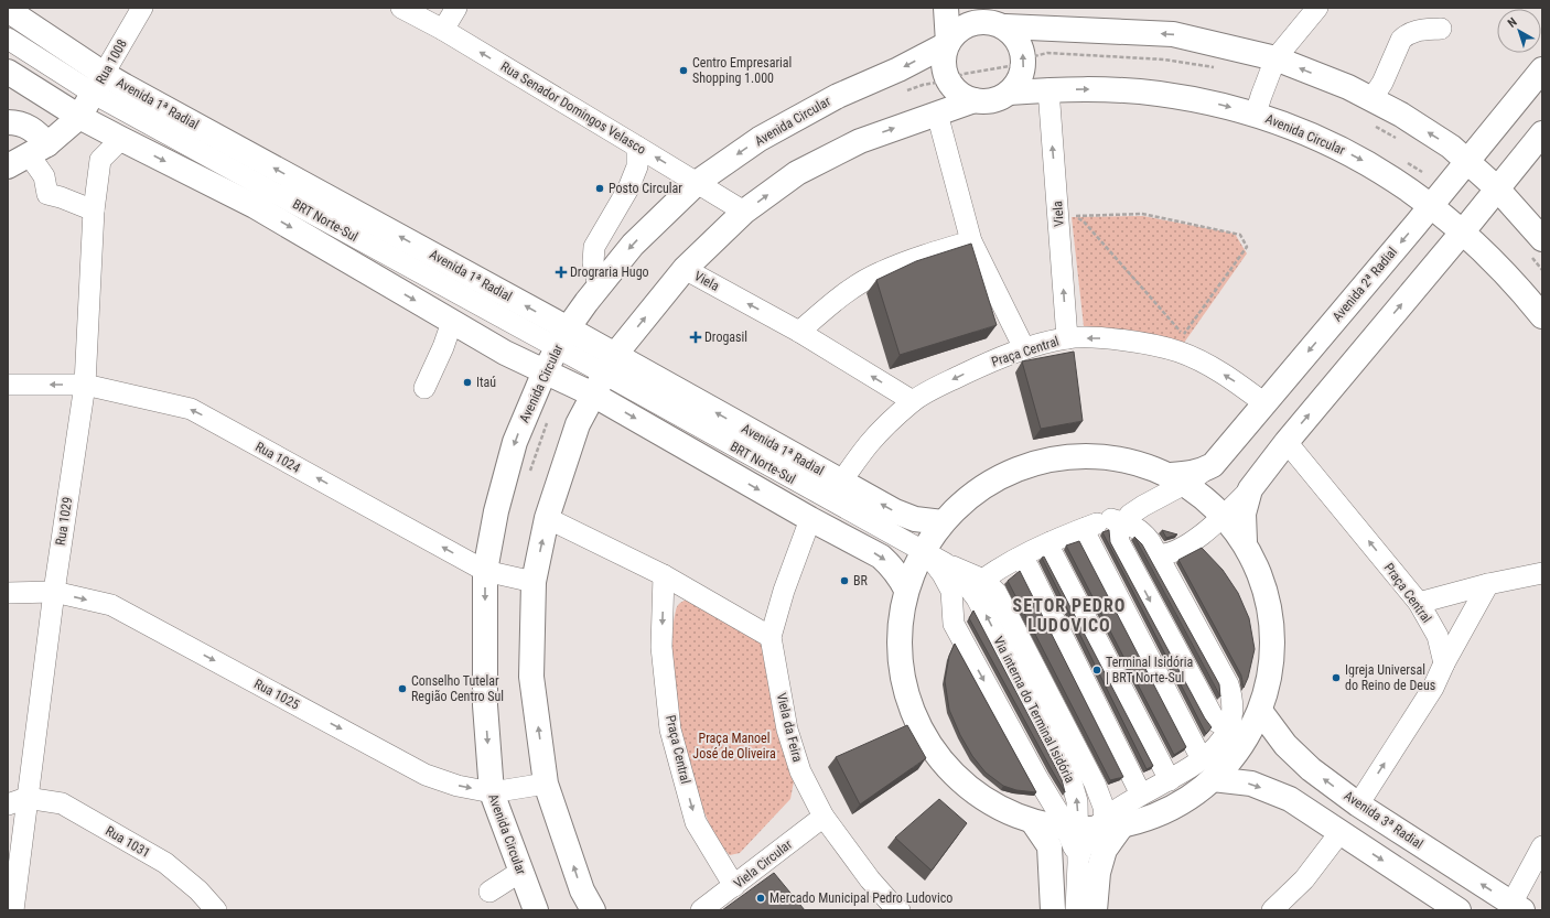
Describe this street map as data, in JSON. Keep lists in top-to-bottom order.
{
  "streets": {
    "main road": [
      "Rua 1008",
      "Avenida 1ª Radial",
      "Avenida Circular",
      "Avenida 2ª Radial",
      "Avenida 3ª Radial"
    ],
    "street": [
      "Rua Senador Domingos Velasco",
      "Viela",
      "BRT Norte-Sul",
      "Praça Central",
      "Rua 1024",
      "Rua 1029",
      "Rua 1025",
      "Via interna do Terminal Isidória",
      "Viela da Feira",
      "Rua 1031",
      "Viela Circular"
    ]
  },
  "crossings": [
    ["Rua 1008", "Avenida 1ª Radial"],
    ["Avenida 1ª Radial", "Avenida Circular"],
    ["Avenida 1ª Radial", "BRT Norte-Sul"],
    ["Avenida 1ª Radial", "Praça Central"],
    ["Avenida 1ª Radial", "Rua 1029"],
    ["Avenida 1ª Radial", "Viela da Feira"],
    ["Rua Senador Domingos Velasco", "Avenida Circular"],
    ["Avenida Circular", "Viela"],
    ["Avenida Circular", "Avenida 2ª Radial"],
    ["Avenida Circular", "Rua 1024"],
    ["Avenida Circular", "Rua 1025"],
    ["Viela", "Praça Central"],
    ["BRT Norte-Sul", "Via interna do Terminal Isidória"],
    ["Avenida 2ª Radial", "Praça Central"],
    ["Praça Central", "Viela Circular"],
    ["Rua 1024", "Rua 1029"],
    ["Rua 1029", "Rua 1025"],
    ["Rua 1029", "Rua 1031"],
    ["Viela da Feira", "Viela Circular"]
  ],
  "one_way": ["Rua Senador Domingos Velasco", "Rua 1024", "Rua 1025"],
  "districts": ["SETOR PEDRO LUDOVICO"],
  "parks": ["Praça Manoel José de Oliveira"],
  "places": {
    "other": [
      "Centro Empresarial Shopping 1.000",
      "Posto Circular",
      "Itaú",
      "BR",
      "Terminal Isidória | BRT Norte-Sul",
      "Igreja Universal do Reino de Deus",
      "Conselho Tutelar Região Centro Sul",
      "Mercado Municipal Pedro Ludovico"
    ],
    "health": ["Drograria Hugo", "Drogasil"]
  },
  "north": "top left"
}
